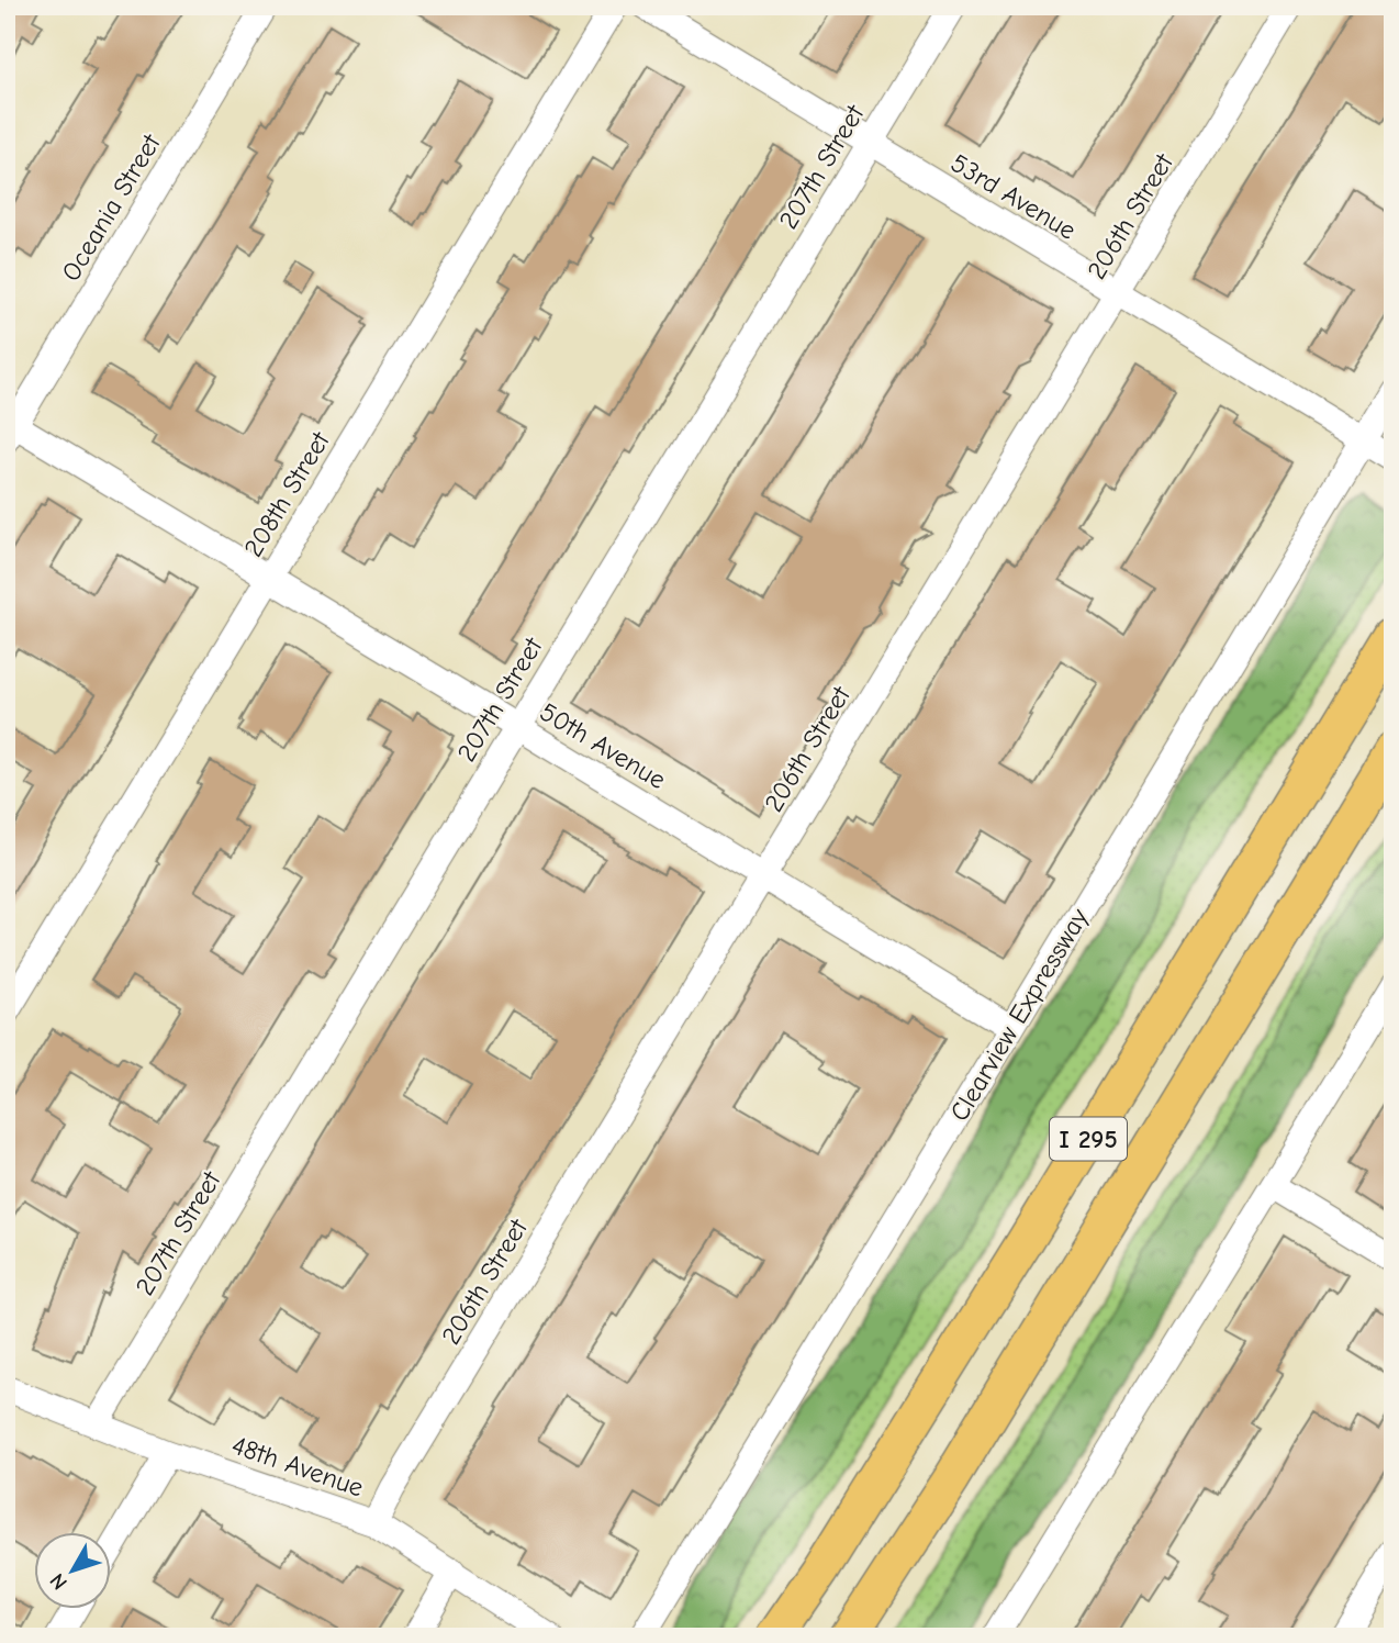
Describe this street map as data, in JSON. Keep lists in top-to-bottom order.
{
  "streets": {
    "highway": ["I 295"],
    "street": [
      "207th Street",
      "53rd Avenue",
      "Oceania Street",
      "206th Street",
      "208th Street",
      "50th Avenue",
      "Clearview Expressway",
      "48th Avenue"
    ]
  },
  "crossings": [
    ["207th Street", "53rd Avenue"],
    ["207th Street", "50th Avenue"],
    ["207th Street", "48th Avenue"],
    ["53rd Avenue", "206th Street"],
    ["53rd Avenue", "Clearview Expressway"],
    ["Oceania Street", "50th Avenue"],
    ["206th Street", "50th Avenue"],
    ["206th Street", "48th Avenue"],
    ["208th Street", "50th Avenue"],
    ["50th Avenue", "Clearview Expressway"]
  ],
  "north": "bottom left"
}
